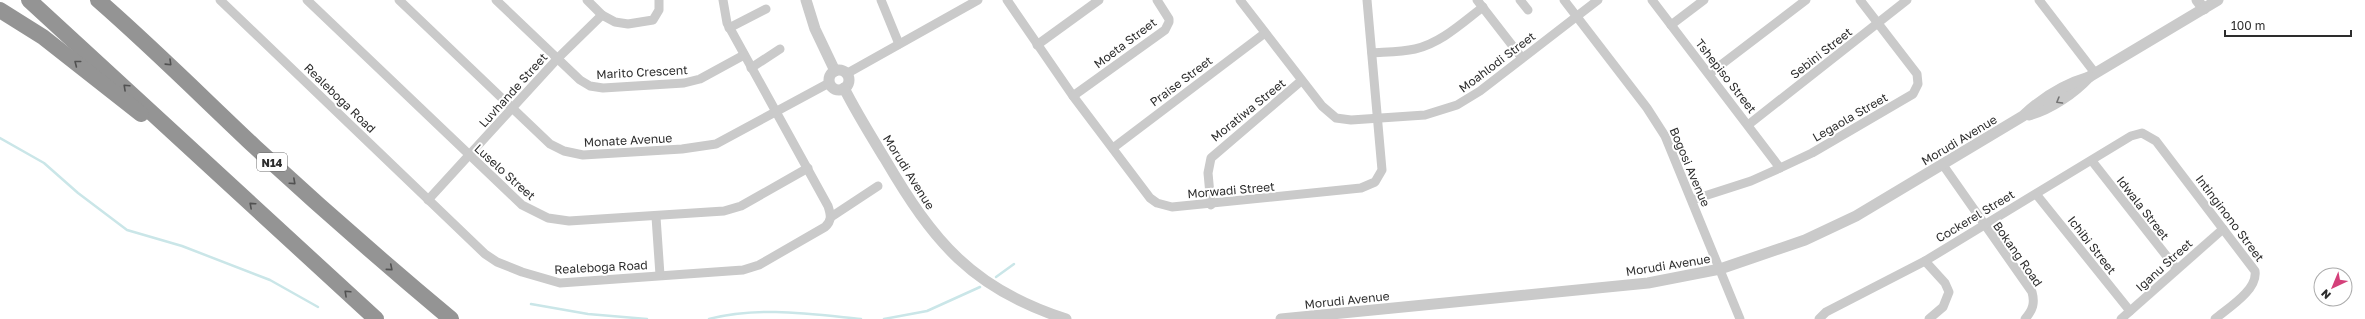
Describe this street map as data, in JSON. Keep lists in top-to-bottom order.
{
  "streets": {
    "highway": ["N14"],
    "street": [
      "Moeta Street",
      "Sebini Street",
      "Moahlodi Street",
      "Marito Crescent",
      "Tshepiso Street",
      "Praise Street",
      "Luvhande Street",
      "Realeboga Road",
      "Moratiwa Street",
      "Legaola Street",
      "Monate Avenue",
      "Morudi Avenue",
      "Bogosi Avenue",
      "Luselo Street",
      "Morwadi Street",
      "Idwala Street",
      "Cockerel Street",
      "Intinginono Street",
      "Ichibi Street",
      "Bokang Road",
      "Iganu Street"
    ]
  },
  "crossings": [
    ["Moeta Street", "Morwadi Street"],
    ["Sebini Street", "Tshepiso Street"],
    ["Sebini Street", "Legaola Street"],
    ["Moahlodi Street", "Praise Street"],
    ["Moahlodi Street", "Moratiwa Street"],
    ["Moahlodi Street", "Bogosi Avenue"],
    ["Moahlodi Street", "Morwadi Street"],
    ["Marito Crescent", "Luvhande Street"],
    ["Tshepiso Street", "Legaola Street"],
    ["Praise Street", "Morwadi Street"],
    ["Luvhande Street", "Realeboga Road"],
    ["Luvhande Street", "Monate Avenue"],
    ["Luvhande Street", "Luselo Street"],
    ["Moratiwa Street", "Morwadi Street"],
    ["Legaola Street", "Bogosi Avenue"],
    ["Monate Avenue", "Morudi Avenue"],
    ["Morudi Avenue", "Bogosi Avenue"],
    ["Morudi Avenue", "Bokang Road"],
    ["Idwala Street", "Cockerel Street"],
    ["Idwala Street", "Iganu Street"],
    ["Cockerel Street", "Intinginono Street"],
    ["Cockerel Street", "Ichibi Street"],
    ["Cockerel Street", "Bokang Road"],
    ["Intinginono Street", "Iganu Street"],
    ["Ichibi Street", "Iganu Street"]
  ],
  "scale_bar": "100 m",
  "north": "bottom left"
}
